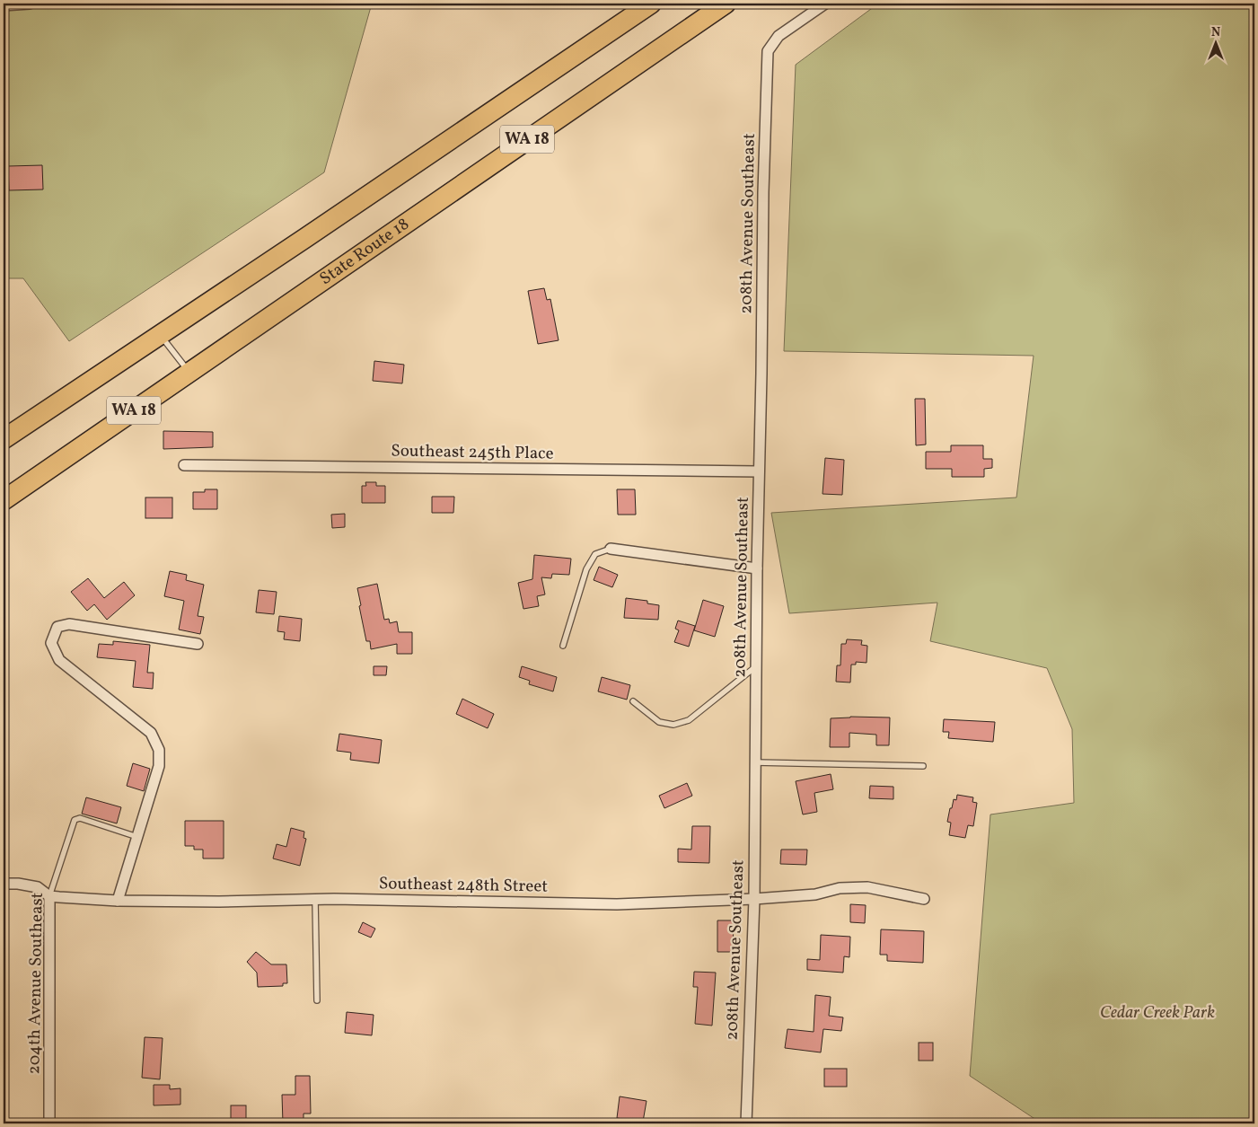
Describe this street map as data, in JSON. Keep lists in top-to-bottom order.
{
  "streets": {
    "highway": ["WA 18", "State Route 18"],
    "street": [
      "208th Avenue Southeast",
      "Southeast 245th Place",
      "Southeast 248th Street",
      "204th Avenue Southeast"
    ]
  },
  "crossings": [
    ["208th Avenue Southeast", "Southeast 245th Place"],
    ["208th Avenue Southeast", "Southeast 248th Street"],
    ["Southeast 248th Street", "204th Avenue Southeast"]
  ],
  "parks": ["Cedar Creek Park"],
  "north": "top"
}
